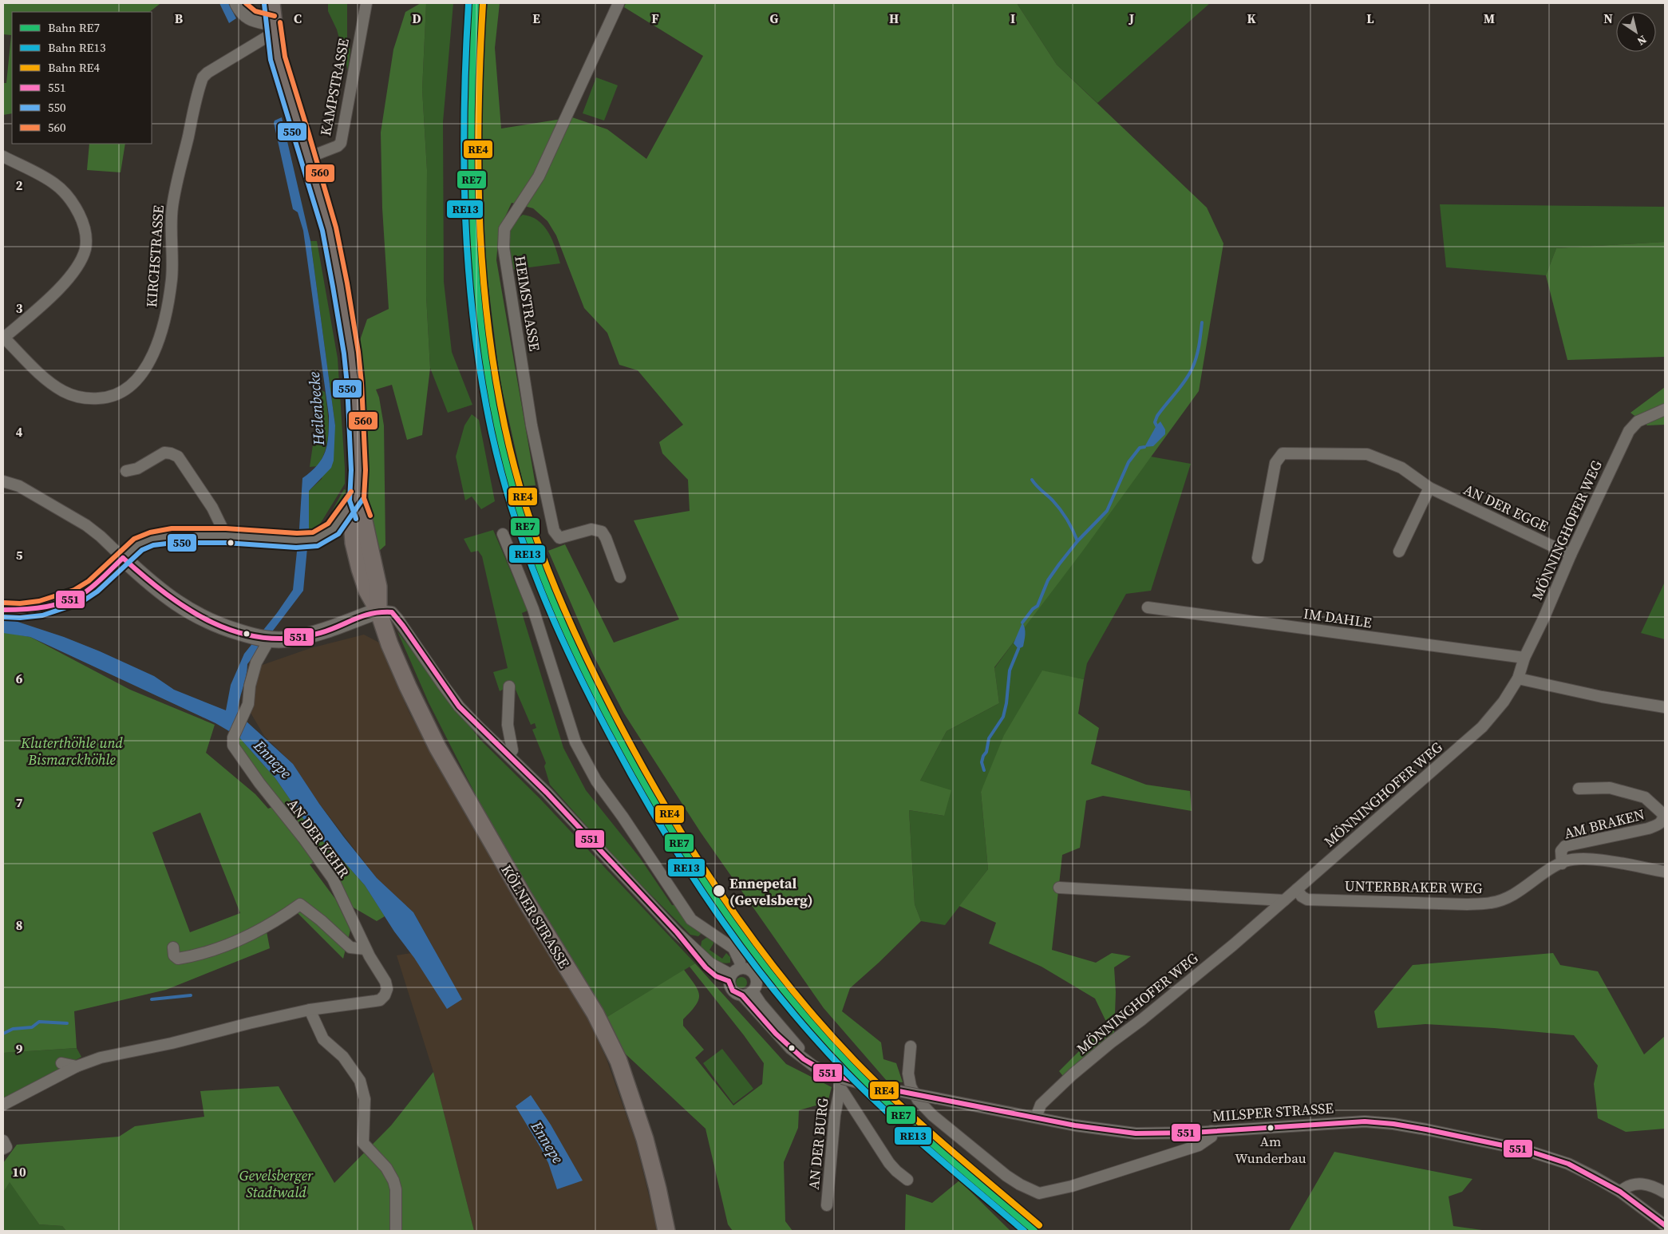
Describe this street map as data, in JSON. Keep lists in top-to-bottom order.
{
  "streets": {
    "main road": ["KÖLNER STRASSE"],
    "street": [
      "KAMPSTRASSE",
      "KIRCHSTRASSE",
      "HEIMSTRASSE",
      "AN DER EGGE",
      "MÖNNINGHOFER WEG",
      "IM DAHLE",
      "AM BRAKEN",
      "AN DER KEHR",
      "UNTERBRAKER WEG",
      "MILSPER STRASSE",
      "AN DER BURG"
    ]
  },
  "crossings": [
    ["KAMPSTRASSE", "KÖLNER STRASSE"],
    ["KIRCHSTRASSE", "KÖLNER STRASSE"],
    ["AN DER EGGE", "MÖNNINGHOFER WEG"],
    ["MÖNNINGHOFER WEG", "IM DAHLE"],
    ["MÖNNINGHOFER WEG", "UNTERBRAKER WEG"],
    ["MÖNNINGHOFER WEG", "MILSPER STRASSE"],
    ["AM BRAKEN", "UNTERBRAKER WEG"],
    ["MILSPER STRASSE", "AN DER BURG"]
  ],
  "water": ["Heilenbecke", "Ennepe"],
  "parks": ["Kluterthöhle und Bismarckhöhle", "Gevelsberger Stadtwald"],
  "places": ["Ennepetal (Gevelsberg)", "Am Wunderbau"],
  "lines": [
    "rail line RE7",
    "rail line RE13",
    "transit line 560",
    "rail line RE4",
    "transit line 550",
    "transit line 551"
  ],
  "legend": [
    "Bahn RE7",
    "Bahn RE13",
    "Bahn RE4",
    "551",
    "550",
    "560"
  ],
  "north": "bottom right",
  "grid": {
    "columns": [
      "B",
      "C",
      "D",
      "E",
      "F",
      "G",
      "H",
      "I",
      "J",
      "K",
      "L",
      "M",
      "N"
    ],
    "rows": [
      "2",
      "3",
      "4",
      "5",
      "6",
      "7",
      "8",
      "9",
      "10"
    ]
  }
}
